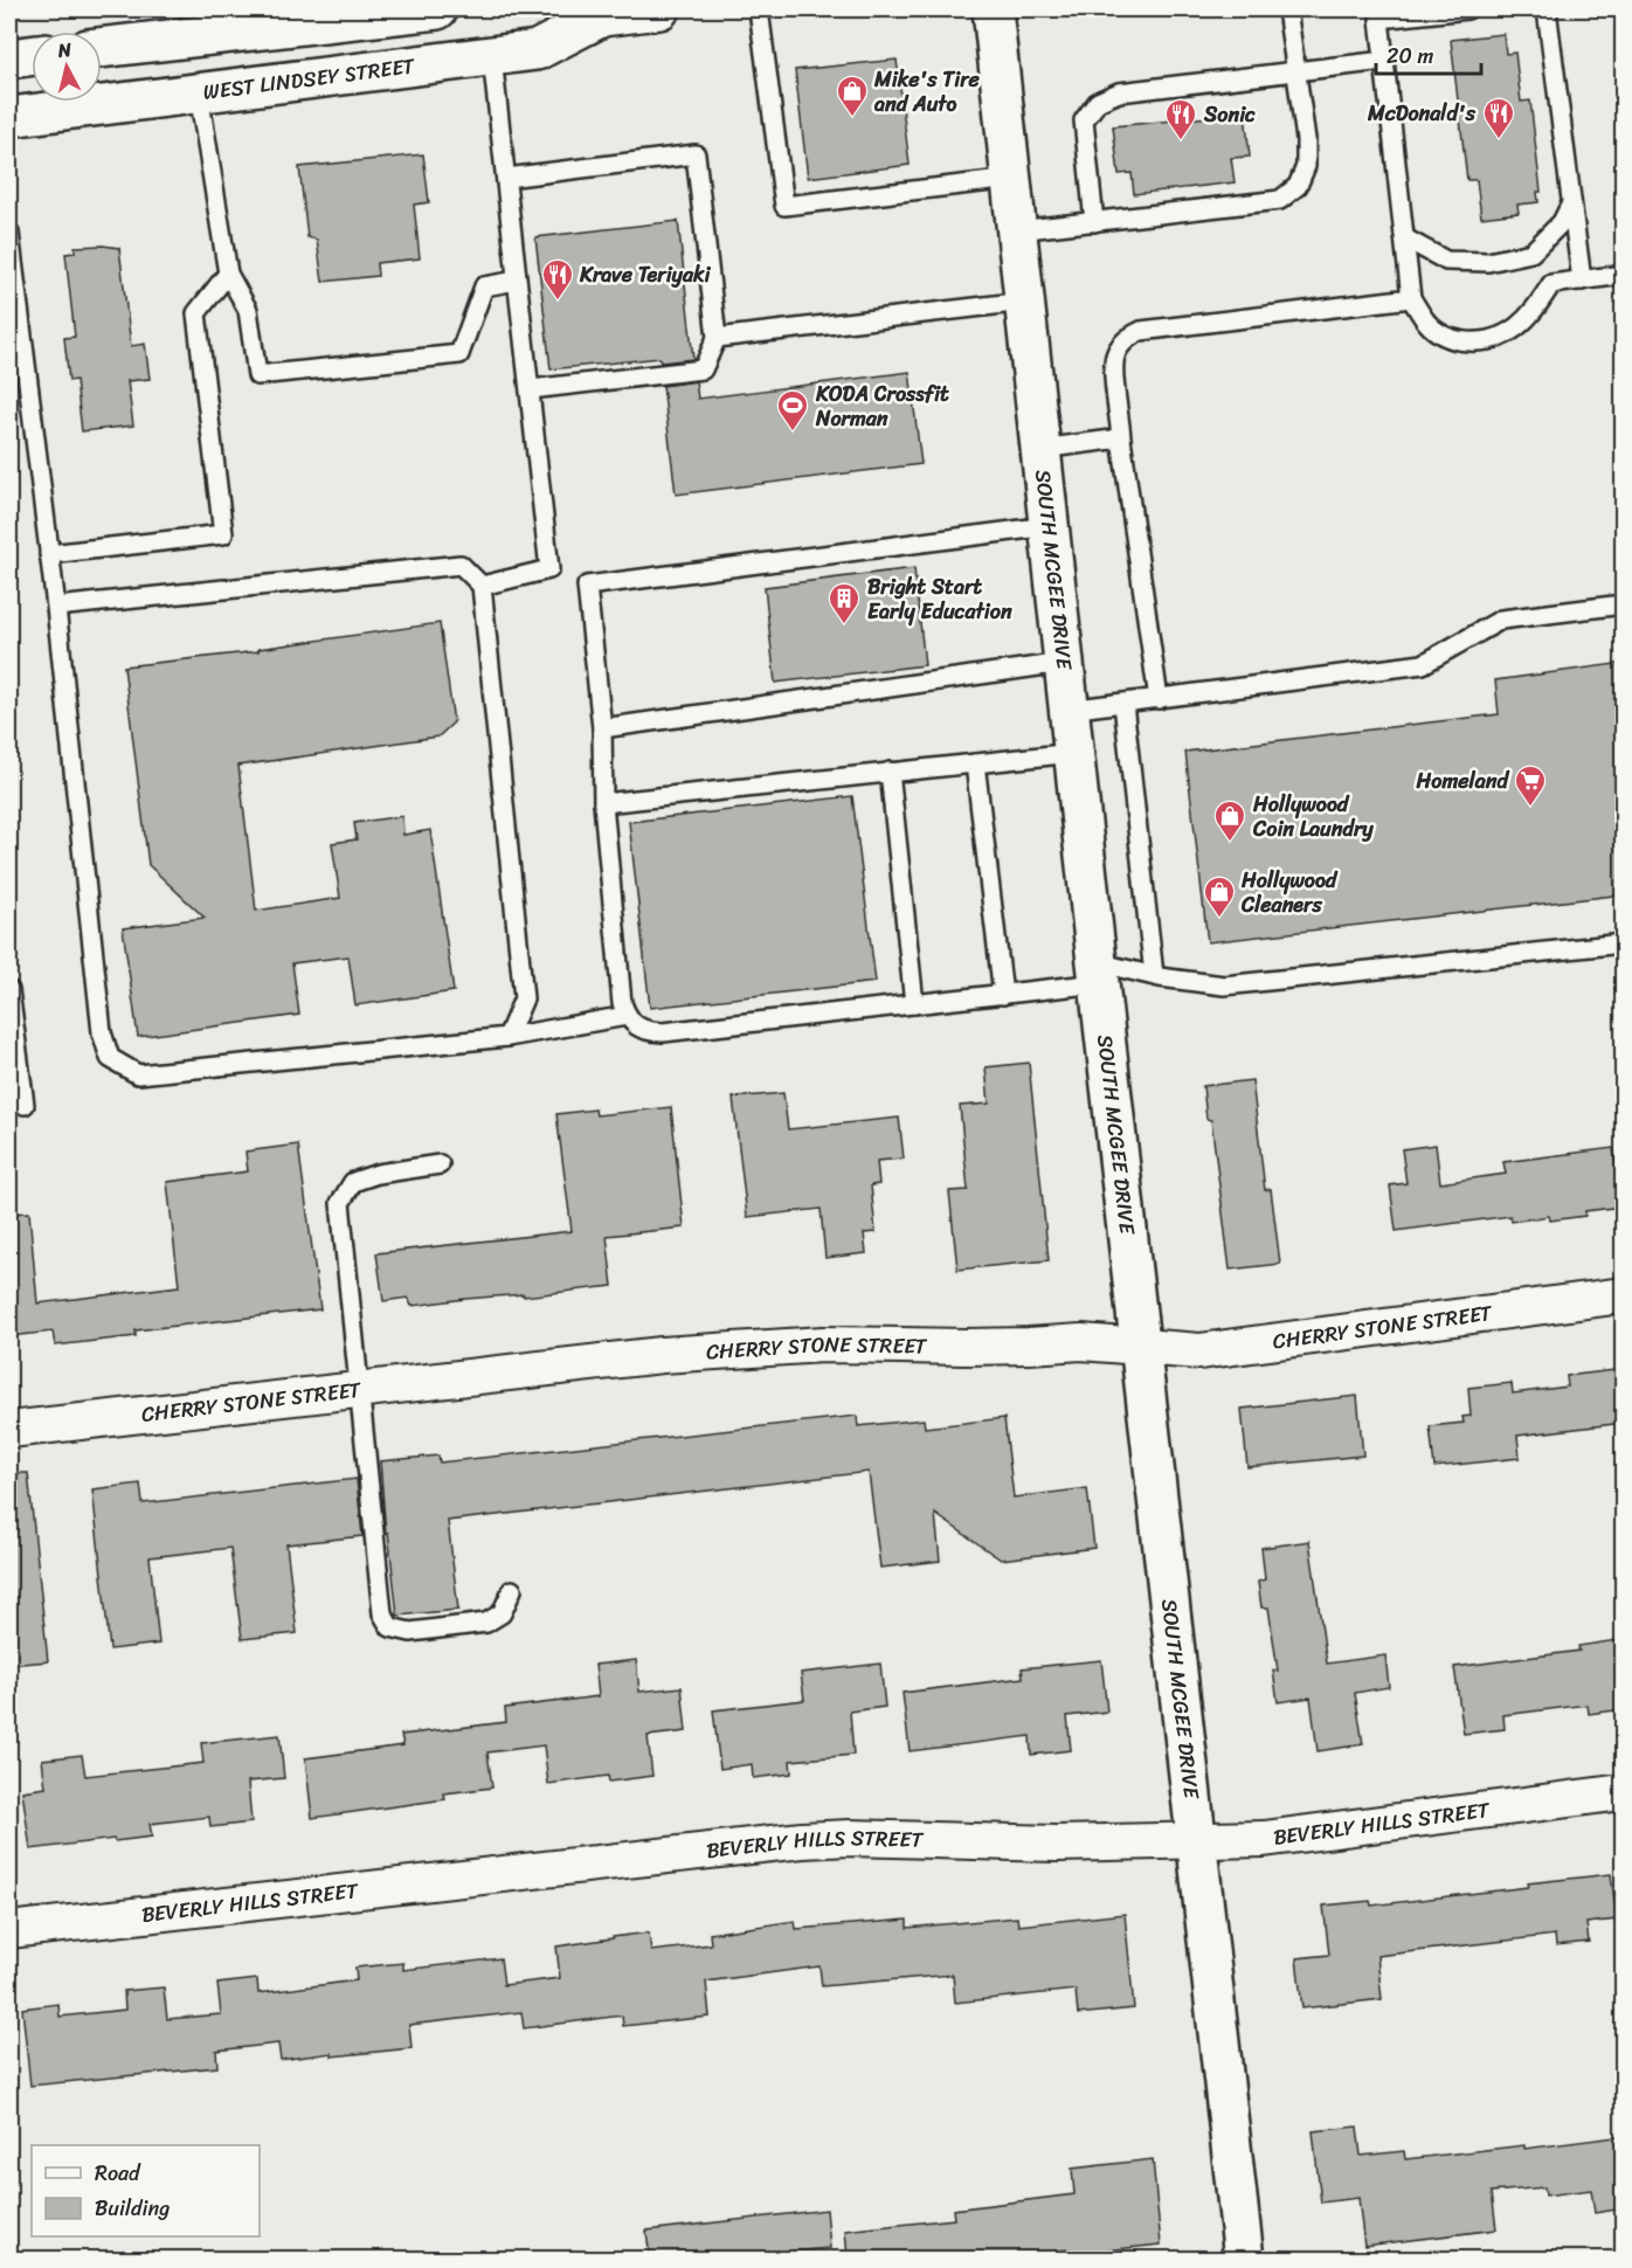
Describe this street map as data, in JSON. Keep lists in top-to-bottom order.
{
  "streets": {
    "street": [
      "WEST LINDSEY STREET",
      "SOUTH MCGEE DRIVE",
      "CHERRY STONE STREET",
      "BEVERLY HILLS STREET"
    ]
  },
  "crossings": [
    ["SOUTH MCGEE DRIVE", "CHERRY STONE STREET"],
    ["SOUTH MCGEE DRIVE", "BEVERLY HILLS STREET"]
  ],
  "places": {
    "shop": ["Mike's Tire and Auto", "Hollywood Coin Laundry", "Hollywood Cleaners"],
    "restaurant": ["McDonald's", "Sonic", "Krave Teriyaki"],
    "sports": ["KODA Crossfit Norman"],
    "building": ["Bright Start Early Education"],
    "supermarket": ["Homeland"]
  },
  "legend": ["Road", "Building"],
  "scale_bar": "20 m",
  "north": "top"
}
